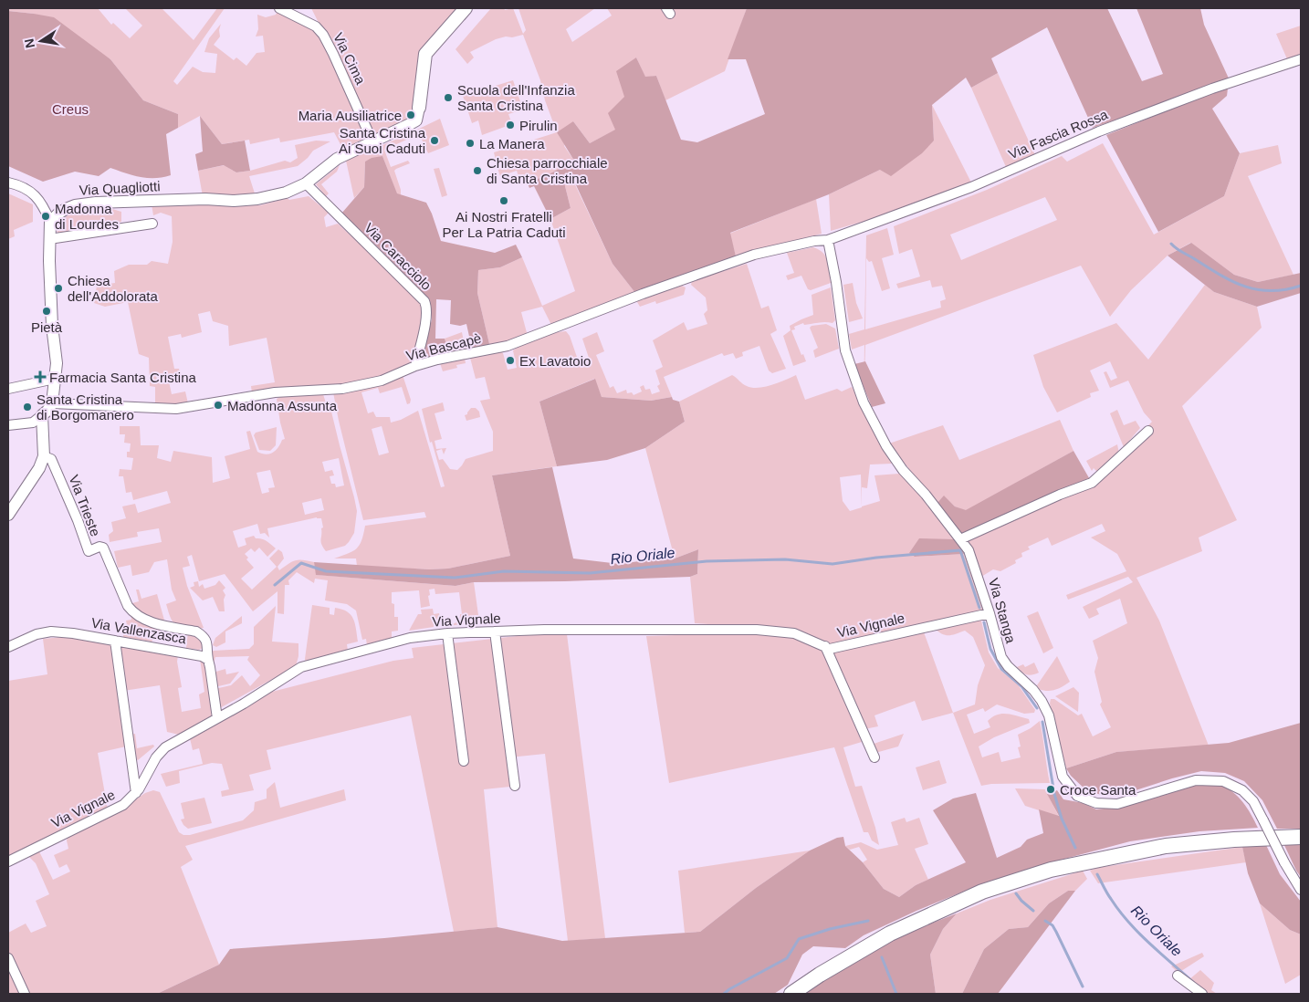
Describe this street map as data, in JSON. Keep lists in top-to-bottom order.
{
  "streets": {
    "street": [
      "Via Cima",
      "Via Fascia Rossa",
      "Via Quagliotti",
      "Via Caracciolo",
      "Via Bascapè",
      "Via Trieste",
      "Via Stanga",
      "Via Vignale",
      "Via Vallenzasca"
    ]
  },
  "crossings": [
    ["Via Cima", "Via Quagliotti"],
    ["Via Fascia Rossa", "Via Bascapè"],
    ["Via Fascia Rossa", "Via Stanga"],
    ["Via Quagliotti", "Via Caracciolo"],
    ["Via Caracciolo", "Via Bascapè"],
    ["Via Bascapè", "Via Stanga"],
    ["Via Trieste", "Via Vallenzasca"],
    ["Via Stanga", "Via Vignale"]
  ],
  "water": ["Rio Oriale"],
  "parks": ["Creus"],
  "places": {
    "other": [
      "Scuola dell'Infanzia Santa Cristina",
      "Maria Ausiliatrice",
      "Pirulin",
      "Santa Cristina Ai Suoi Caduti",
      "La Manera",
      "Chiesa parrocchiale di Santa Cristina",
      "Ai Nostri Fratelli Per La Patria Caduti",
      "Madonna di Lourdes",
      "Chiesa dell'Addolorata",
      "Pietà",
      "Ex Lavatoio",
      "Madonna Assunta",
      "Santa Cristina di Borgomanero",
      "Croce Santa"
    ],
    "health": ["Farmacia Santa Cristina"]
  },
  "north": "left"
}
